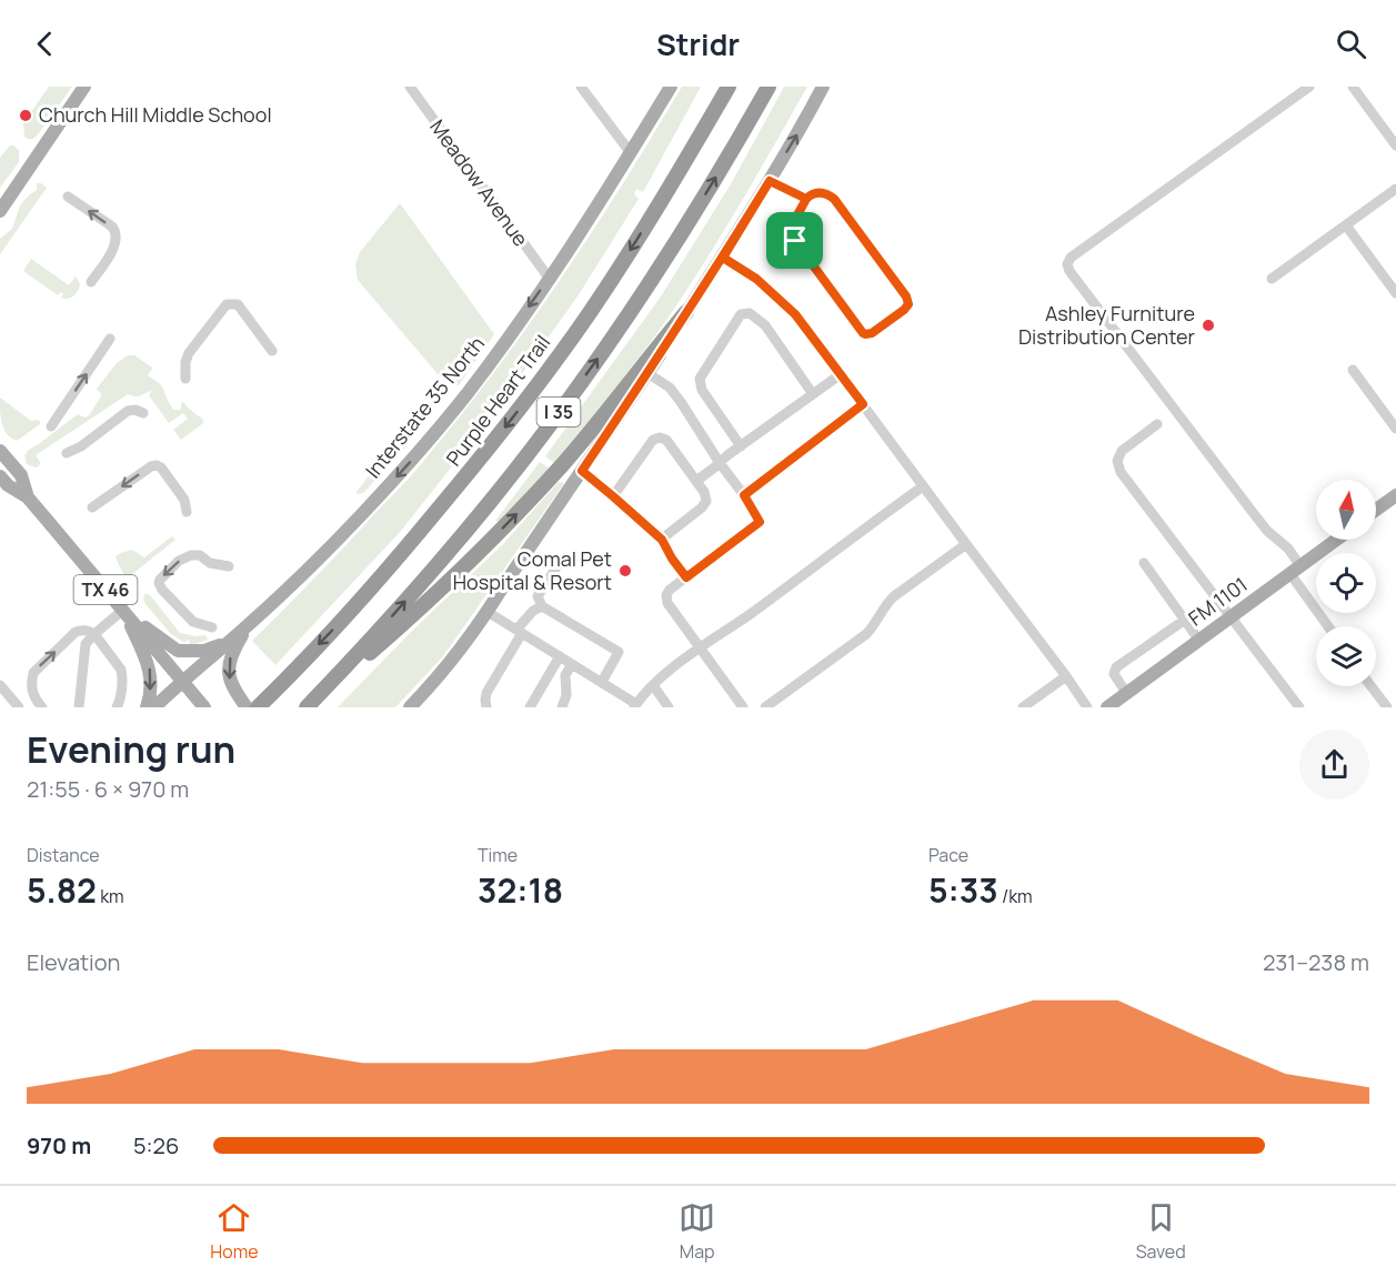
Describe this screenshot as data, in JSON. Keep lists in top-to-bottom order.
{
  "streets": {
    "highway": ["Purple Heart Trail", "I 35"],
    "main road": ["Interstate 35 North", "TX 46", "FM 1101"],
    "street": ["Meadow Avenue"]
  },
  "crossings": [
    ["Meadow Avenue", "Interstate 35 North"],
    ["Interstate 35 North", "TX 46"]
  ],
  "one_way": ["Interstate 35 North"],
  "places": ["Church Hill Middle School", "Ashley Furniture Distribution Center", "Comal Pet Hospital & Resort"],
  "north": "top",
  "page": {
    "header": "Stridr",
    "heading": ["Evening run", "21:55 · 6 × 970 m"],
    "stats": [
      ["Distance", "5.82 km"],
      ["Time", "32:18"],
      ["Pace", "5:33 /km"]
    ],
    "chart": ["Elevation", "231–238 m"],
    "list": [
      {
        "name": "970 m",
        "note": "5:26"
      }
    ],
    "tabs": ["Home", "Map", "Saved"]
  }
}
